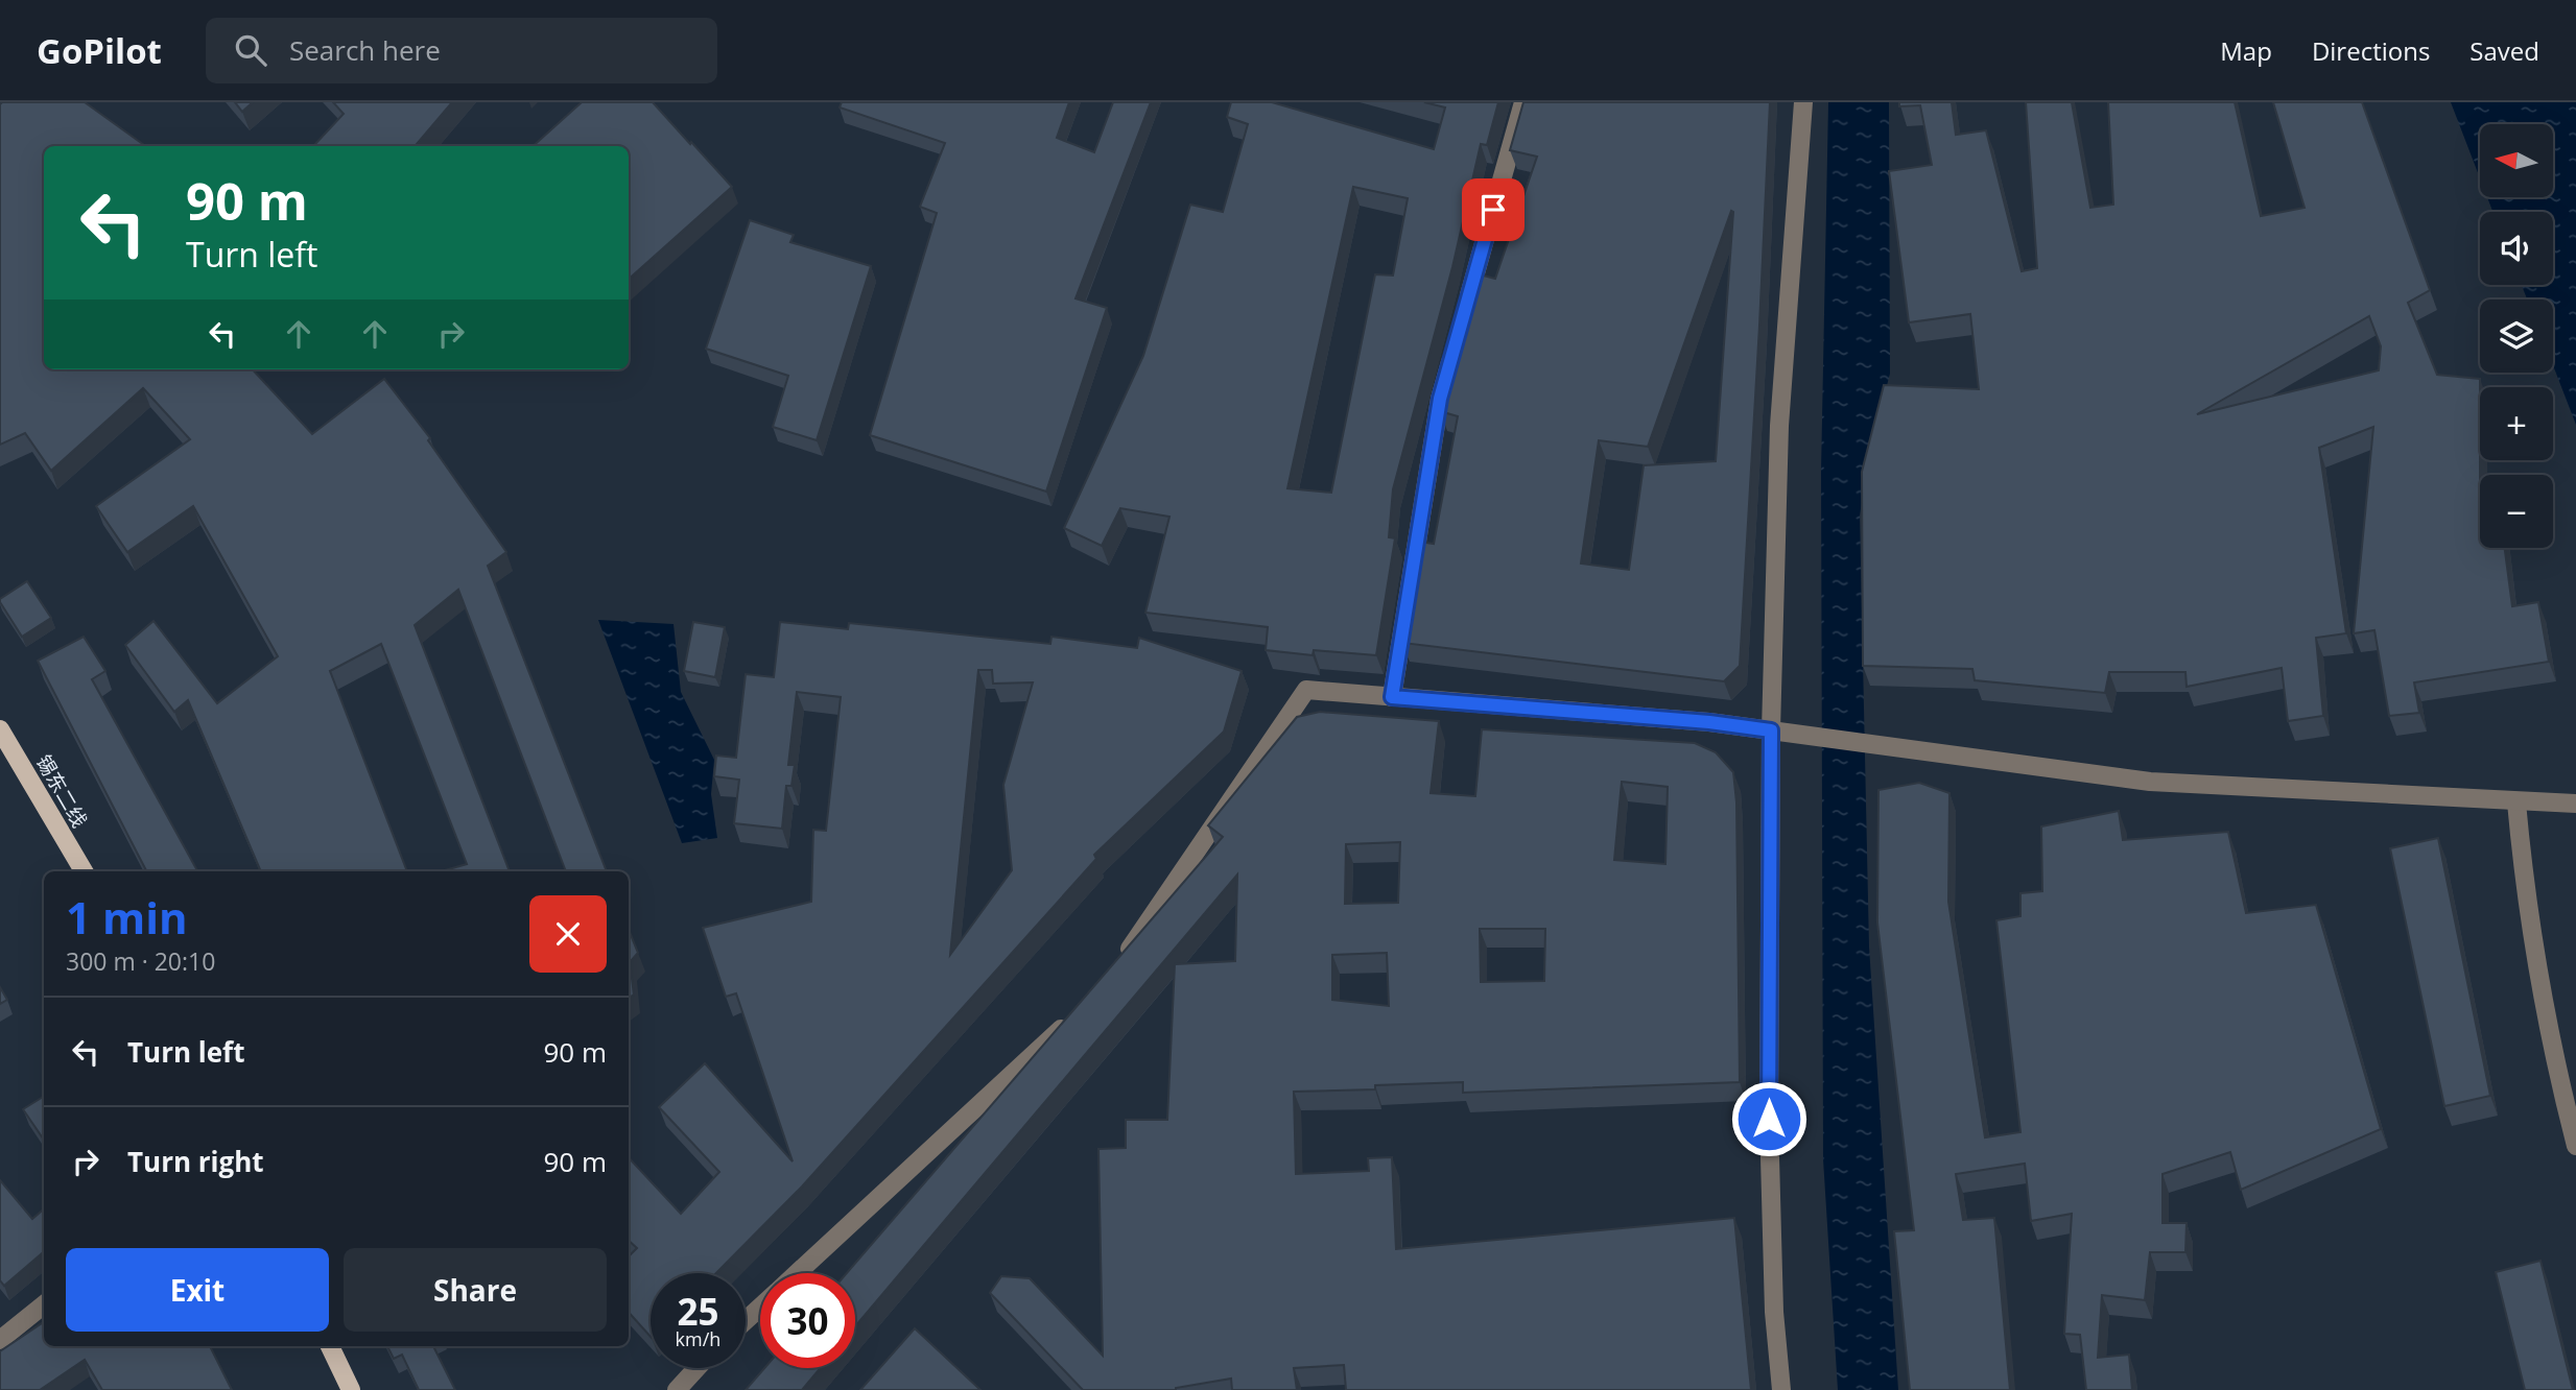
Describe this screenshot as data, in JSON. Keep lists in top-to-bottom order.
{
  "streets": {
    "main road": ["锡东二线"]
  },
  "north": "left",
  "page": {
    "header": "GoPilot",
    "search": "Search here",
    "nav": ["Map", "Directions", "Saved"],
    "map_buttons": ["+", "−"],
    "turn": ["90 m", "Turn left"],
    "heading": ["1 min", "300 m · 20:10"],
    "list": [
      {
        "name": "Turn left",
        "value": "90 m"
      },
      {
        "name": "Turn right",
        "value": "90 m"
      }
    ],
    "buttons": ["Exit", "Share"],
    "speed": "25 km/h",
    "limit": "30"
  }
}
